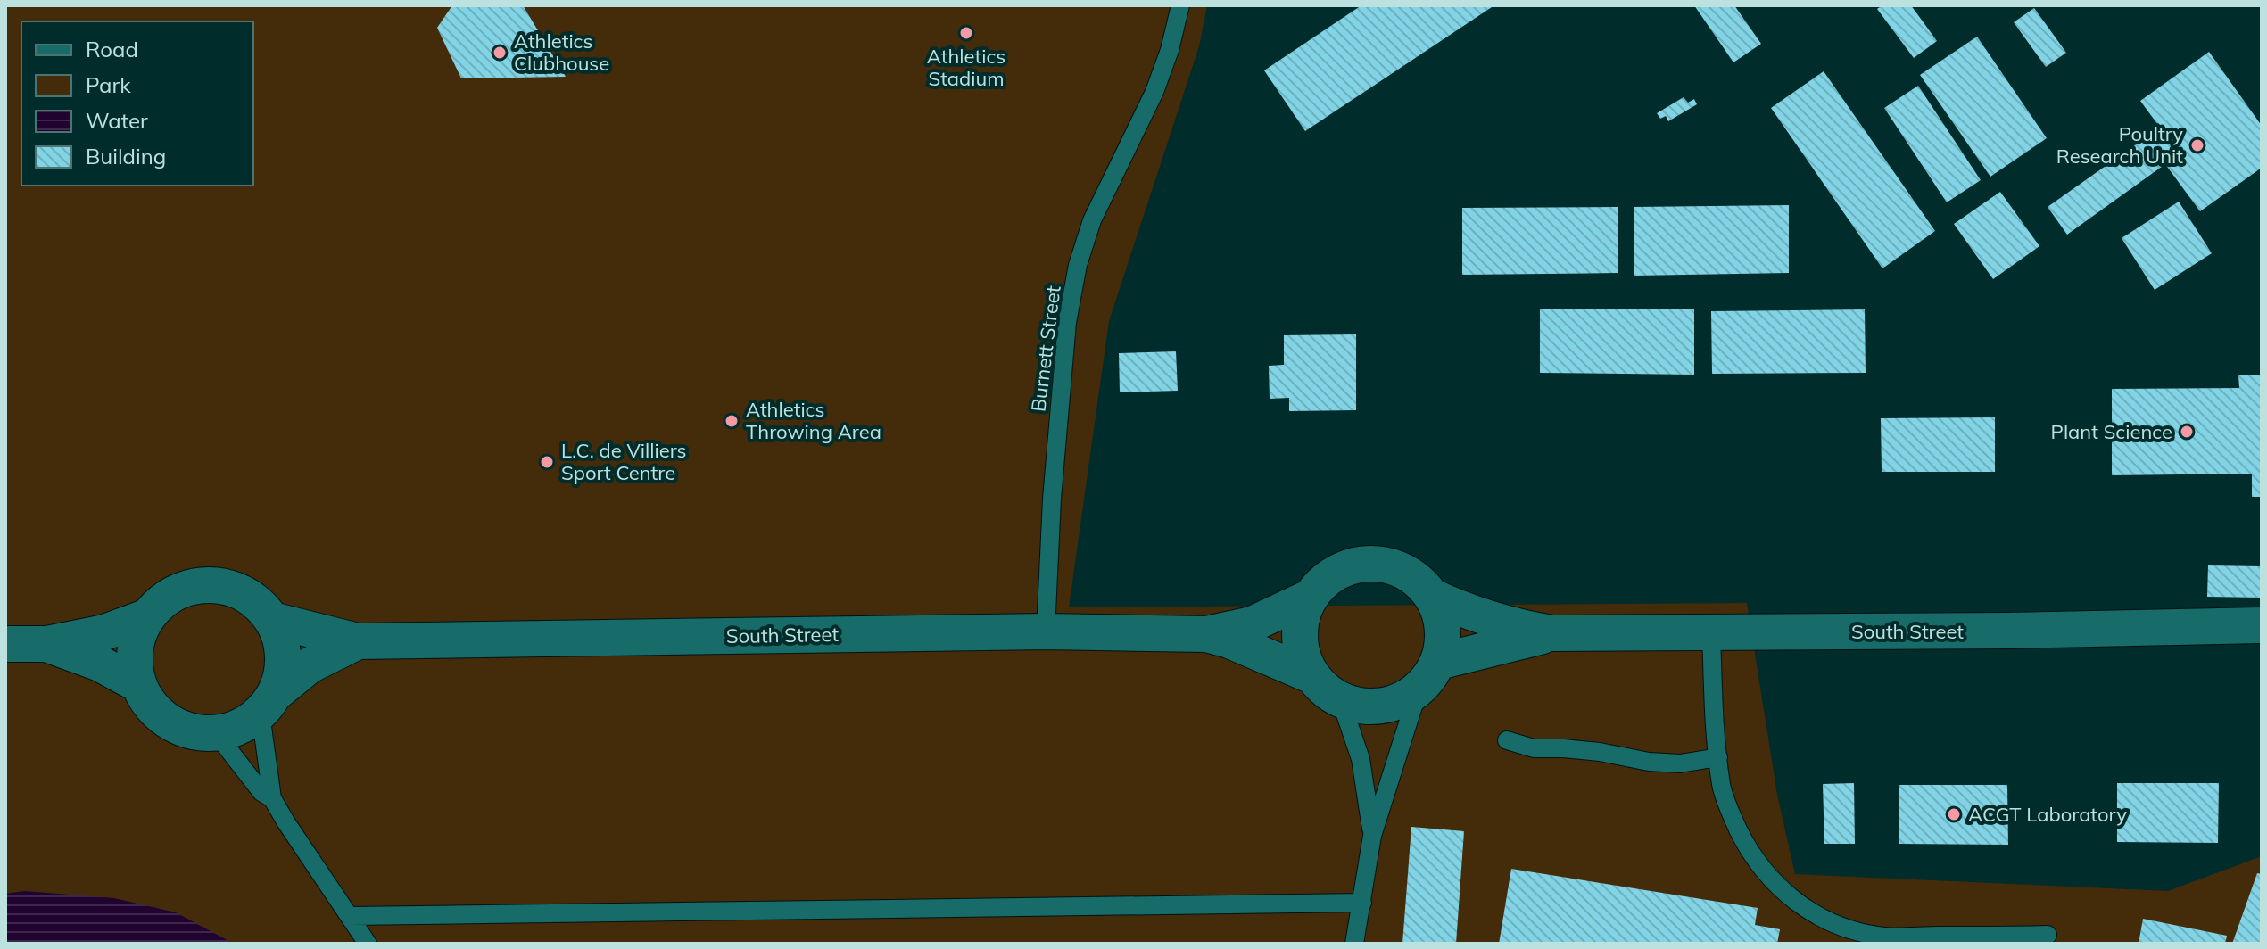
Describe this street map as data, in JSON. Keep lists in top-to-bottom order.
{
  "streets": {
    "street": ["South Street"],
    "lane": ["Burnett Street"]
  },
  "crossings": [
    ["Burnett Street", "South Street"]
  ],
  "places": [
    "Athletics Stadium",
    "Athletics Clubhouse",
    "Poultry Research Unit",
    "Athletics Throwing Area",
    "Plant Science",
    "L.C. de Villiers Sport Centre",
    "ACGT Laboratory"
  ],
  "legend": [
    "Road",
    "Park",
    "Water",
    "Building"
  ]
}
